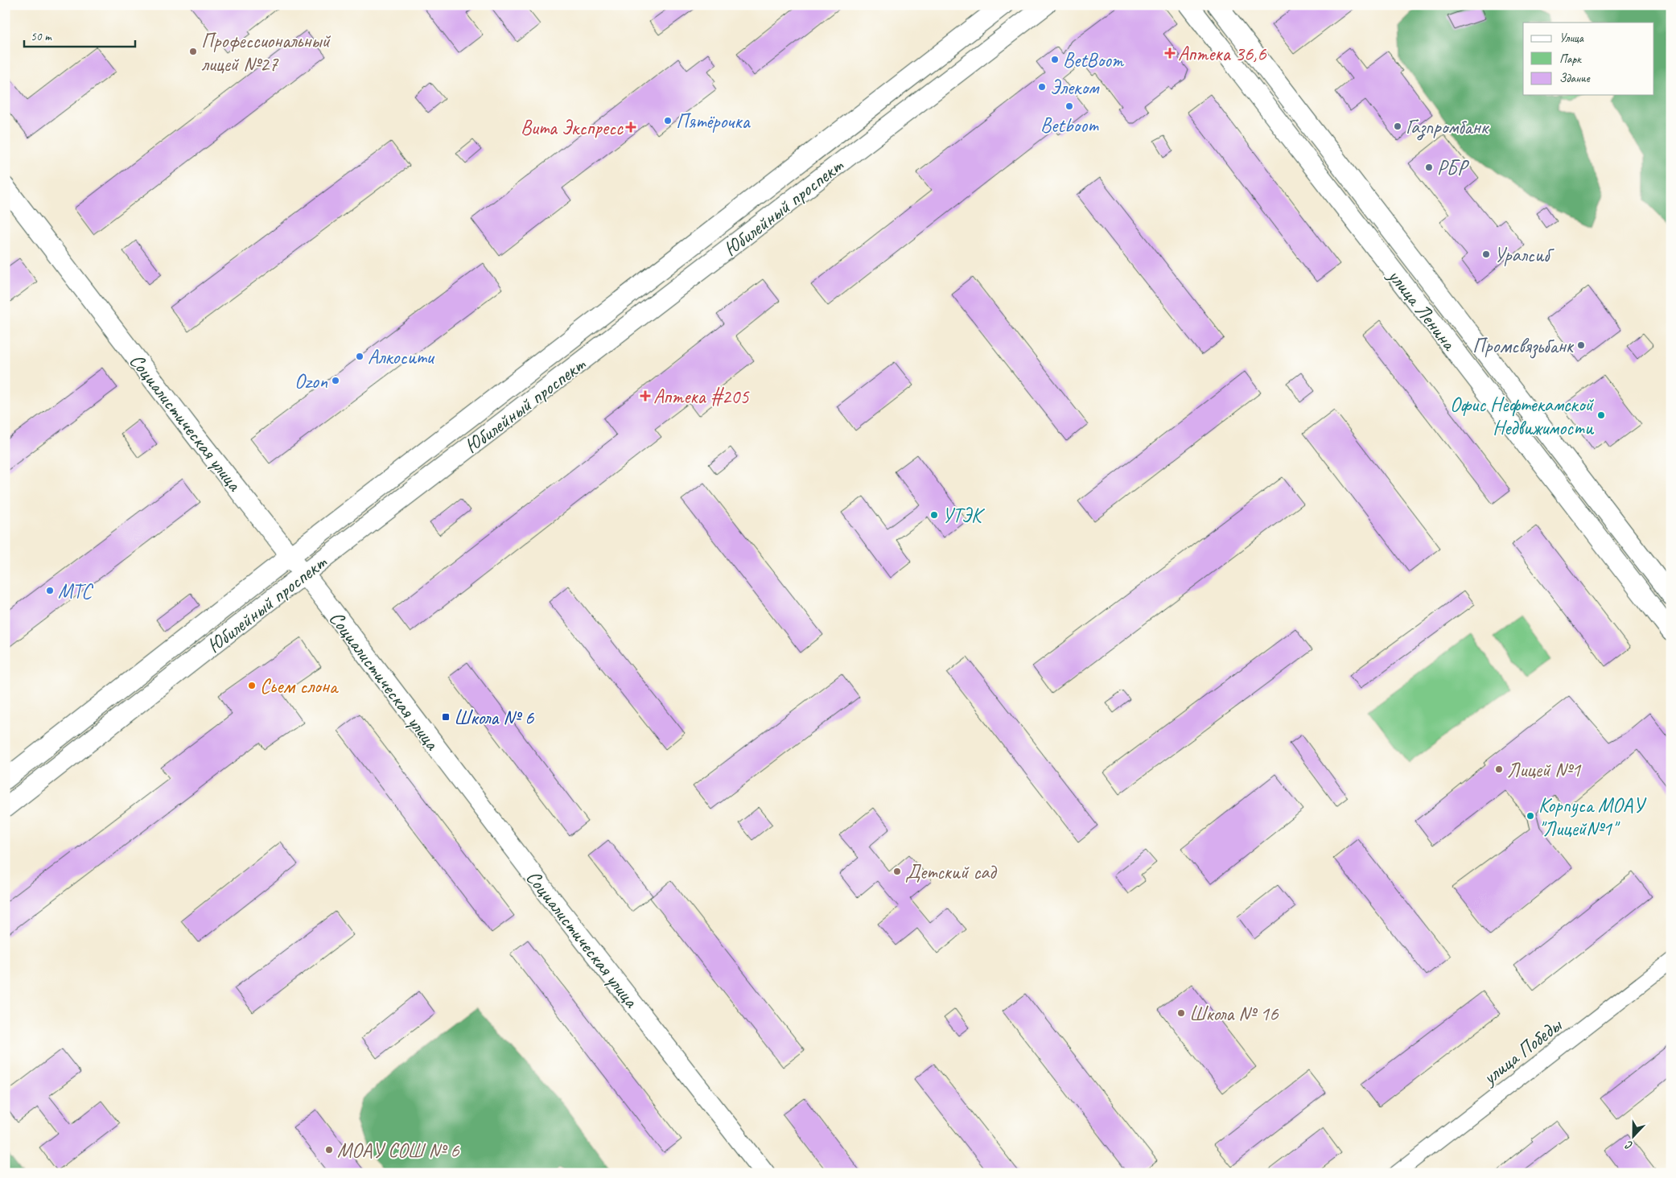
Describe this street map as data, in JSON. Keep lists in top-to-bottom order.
{
  "streets": {
    "main road": ["Юбилейный проспект", "улица Ленина", "Социалистическая улица"],
    "street": ["улица Победы"]
  },
  "crossings": [
    ["Юбилейный проспект", "Социалистическая улица"]
  ],
  "places": {
    "other": [
      "Профессиональный лицей №27",
      "BetBoom",
      "Элеком",
      "Betboom",
      "Пятёрочка",
      "Газпромбанк",
      "РБР",
      "Уралсиб",
      "Промсвязьбанк",
      "Алкосити",
      "Ozon",
      "Офис Нефтекамской Недвижимости",
      "УТЭК",
      "МТС",
      "Сьем слона",
      "Лицей №1",
      "Корпуса МОАУ \"Лицей№1\"",
      "Детский сад",
      "Школа № 16",
      "МОАУ СОШ № 6"
    ],
    "health": ["Аптека 36,6", "Вита Экспресс", "Аптека #205"],
    "transit": ["Школа № 6"]
  },
  "legend": ["Улица", "Парк", "Здание"],
  "scale_bar": "50 m",
  "north": "bottom"
}
